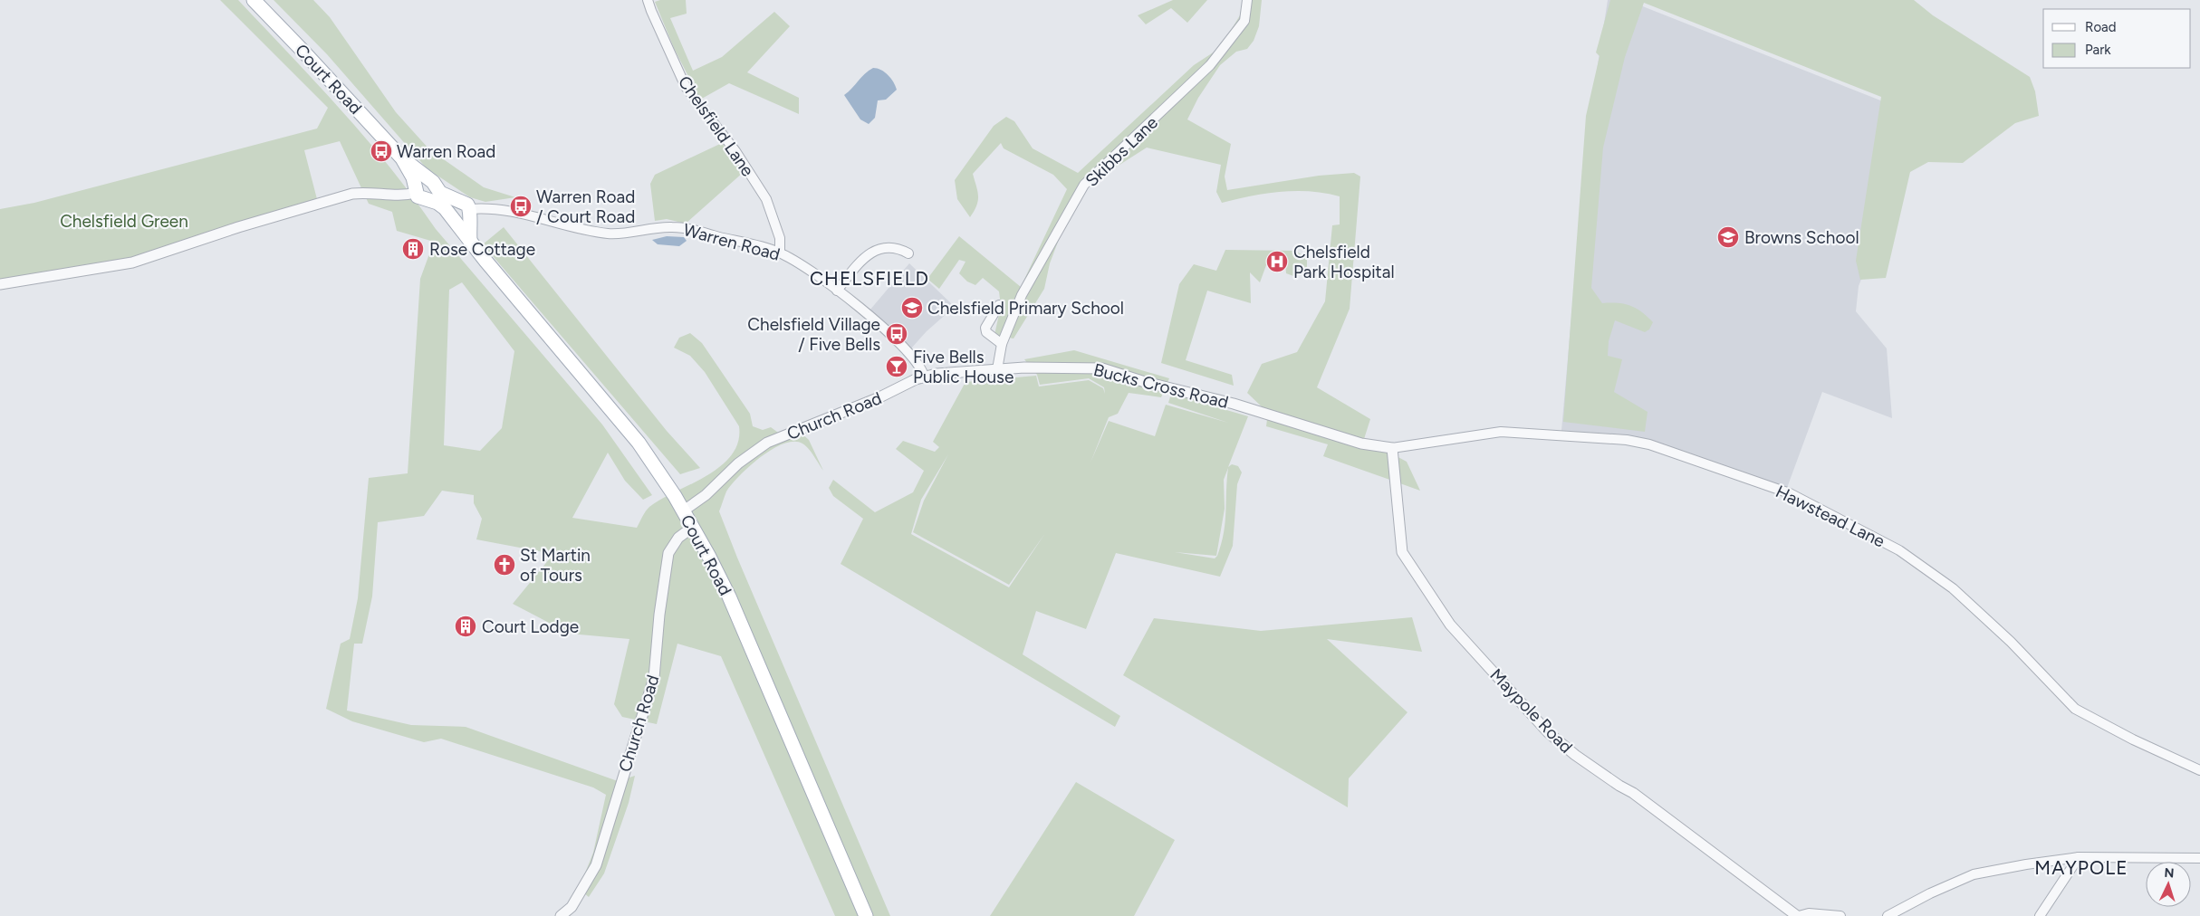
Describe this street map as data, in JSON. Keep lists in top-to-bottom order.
{
  "streets": {
    "main road": ["Court Road"],
    "street": [
      "Chelsfield Lane",
      "Skibbs Lane",
      "Warren Road",
      "Bucks Cross Road",
      "Church Road",
      "Hawstead Lane",
      "Maypole Road"
    ]
  },
  "crossings": [
    ["Court Road", "Warren Road"],
    ["Court Road", "Church Road"],
    ["Chelsfield Lane", "Warren Road"],
    ["Skibbs Lane", "Bucks Cross Road"],
    ["Warren Road", "Bucks Cross Road"],
    ["Warren Road", "Church Road"],
    ["Bucks Cross Road", "Church Road"],
    ["Bucks Cross Road", "Hawstead Lane"],
    ["Bucks Cross Road", "Maypole Road"],
    ["Hawstead Lane", "Maypole Road"]
  ],
  "districts": ["CHELSFIELD", "MAYPOLE"],
  "parks": ["Chelsfield Green"],
  "places": {
    "bus stop": ["Warren Road", "Warren Road / Court Road", "Chelsfield Village / Five Bells"],
    "school or university": ["Browns School", "Chelsfield Primary School"],
    "building": ["Rose Cottage", "Court Lodge"],
    "hospital": ["Chelsfield Park Hospital"],
    "bar": ["Five Bells Public House"],
    "church": ["St Martin of Tours"]
  },
  "legend": ["Road", "Park"],
  "north": "top"
}
